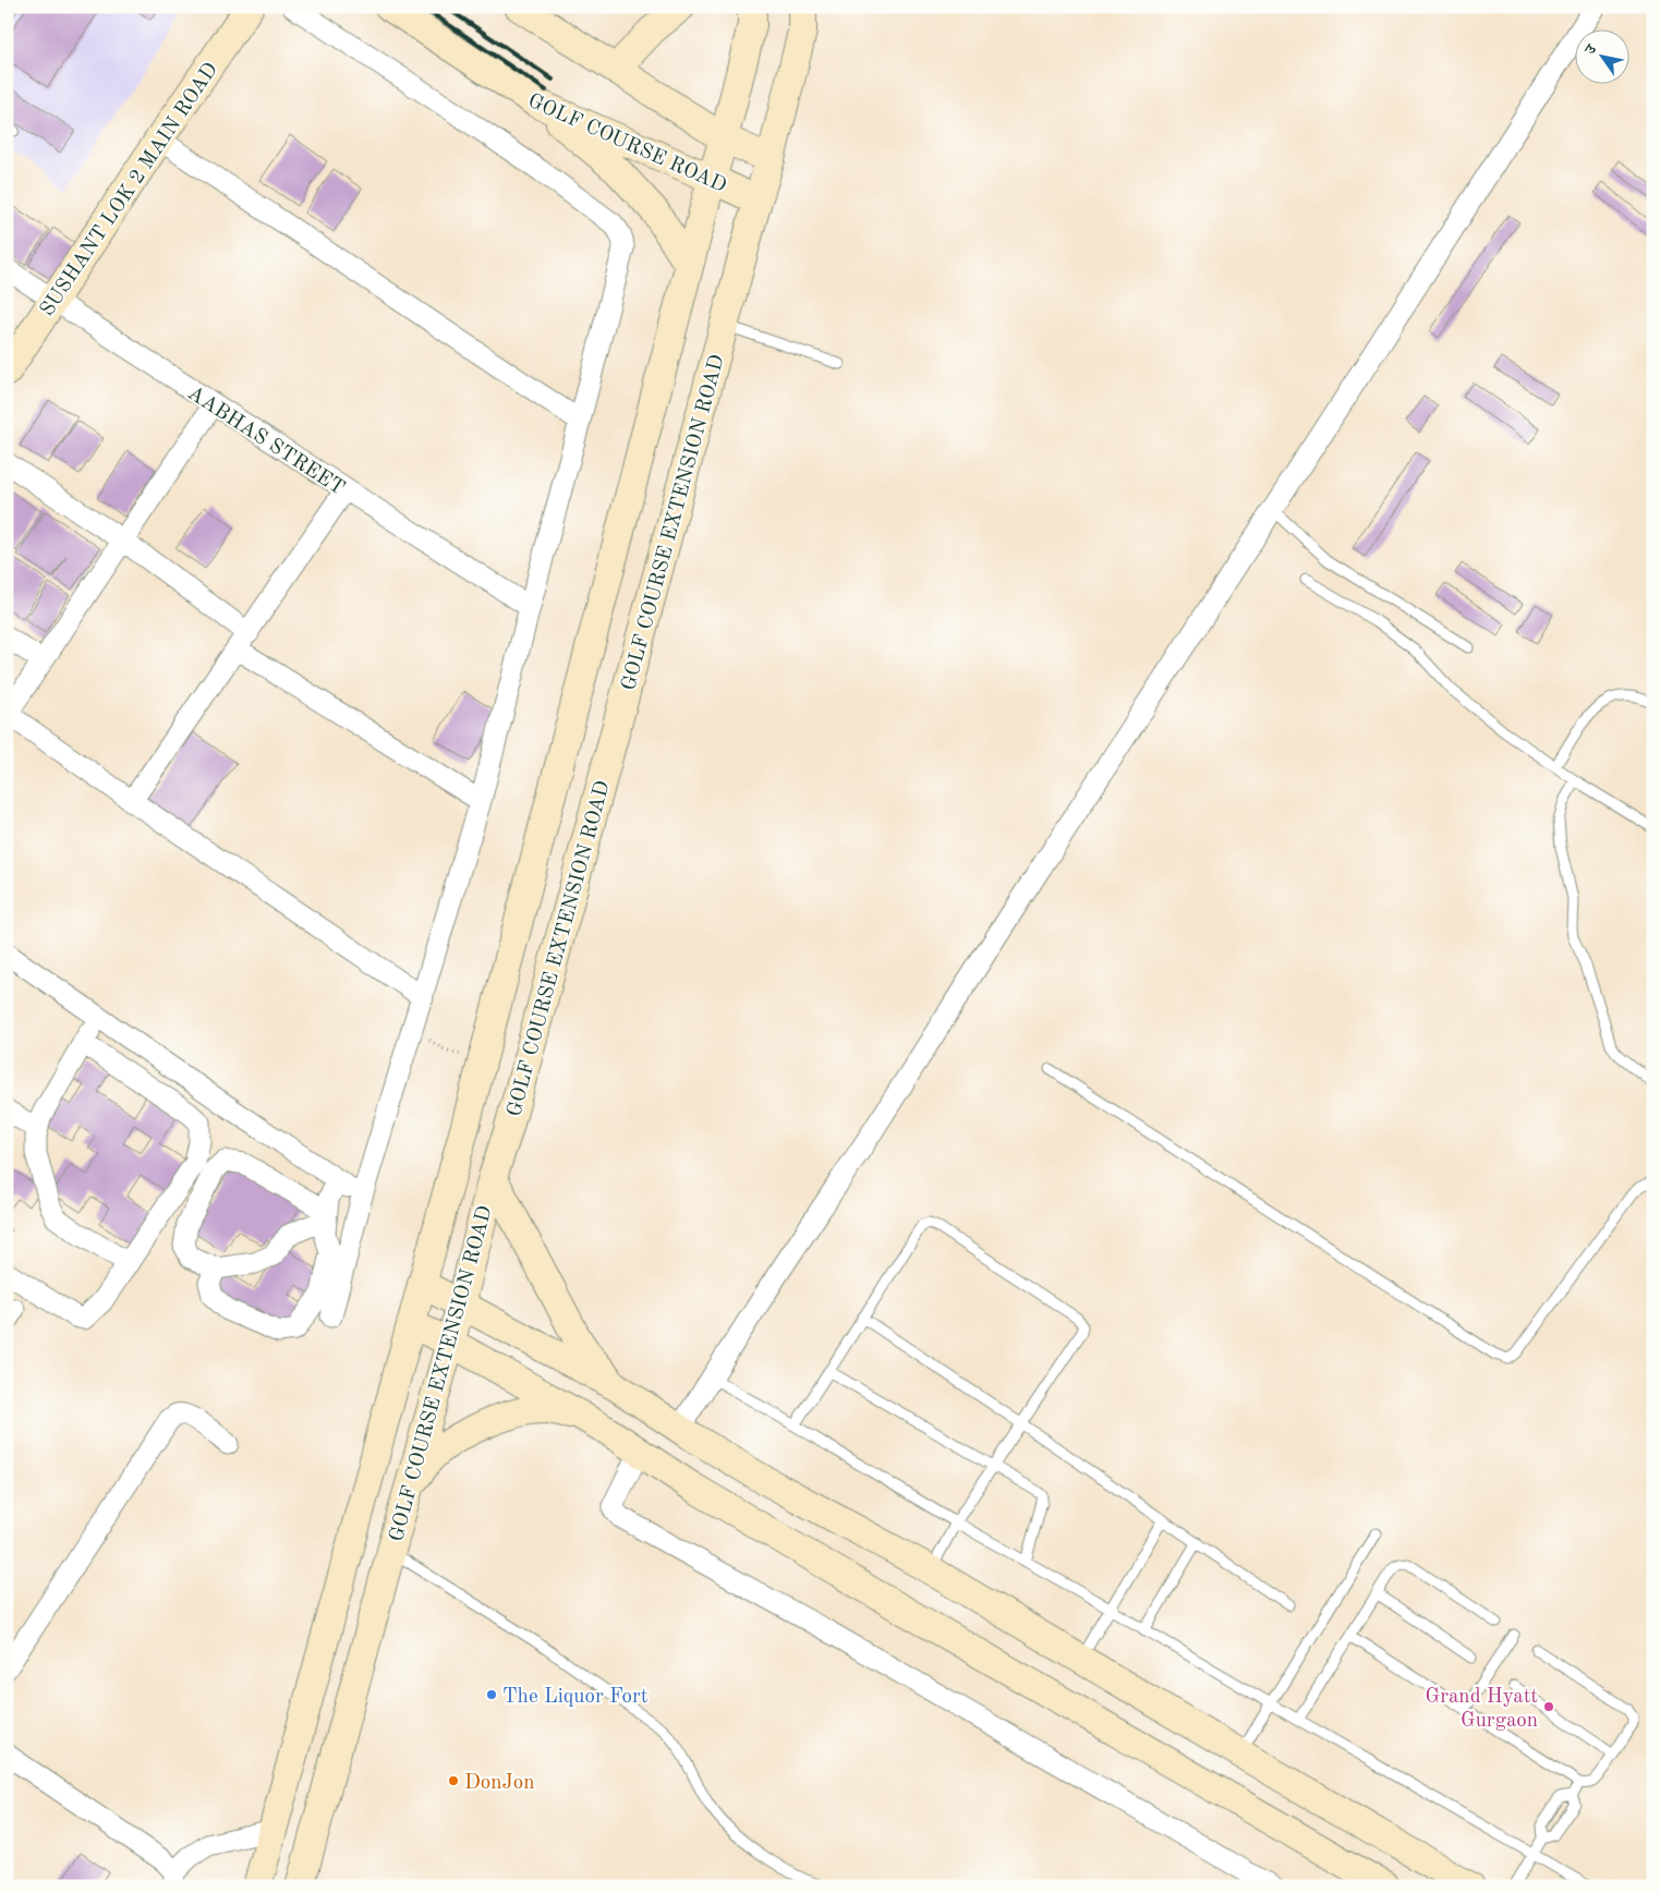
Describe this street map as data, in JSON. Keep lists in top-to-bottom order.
{
  "streets": {
    "main road": ["GOLF COURSE ROAD", "SUSHANT LOK 2 MAIN ROAD", "GOLF COURSE EXTENSION ROAD"],
    "street": ["AABHAS STREET"]
  },
  "crossings": [
    ["GOLF COURSE ROAD", "GOLF COURSE EXTENSION ROAD"],
    ["SUSHANT LOK 2 MAIN ROAD", "AABHAS STREET"]
  ],
  "places": ["The Liquor Fort", "Grand Hyatt Gurgaon", "DonJon"],
  "north": "top left"
}
